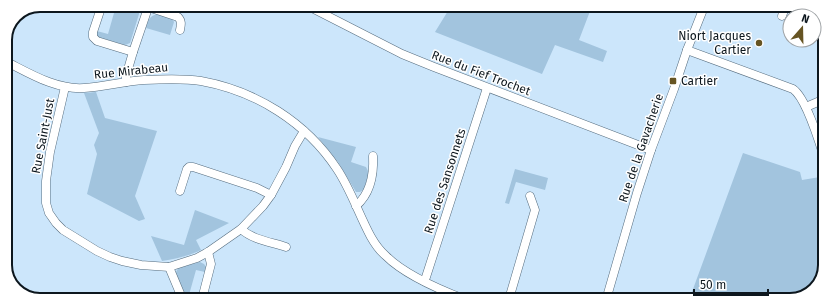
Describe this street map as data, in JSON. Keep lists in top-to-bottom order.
{
  "streets": {
    "street": [
      "Rue Mirabeau",
      "Rue du Fief Trochet",
      "Rue Saint-Just",
      "Rue de la Gavacherie",
      "Rue des Sansonnets"
    ]
  },
  "crossings": [
    ["Rue Mirabeau", "Rue Saint-Just"],
    ["Rue Mirabeau", "Rue des Sansonnets"],
    ["Rue du Fief Trochet", "Rue de la Gavacherie"],
    ["Rue du Fief Trochet", "Rue des Sansonnets"]
  ],
  "places": {
    "other": ["Niort Jacques Cartier"],
    "transit": ["Cartier"]
  },
  "scale_bar": "50 m",
  "north": "top"
}
